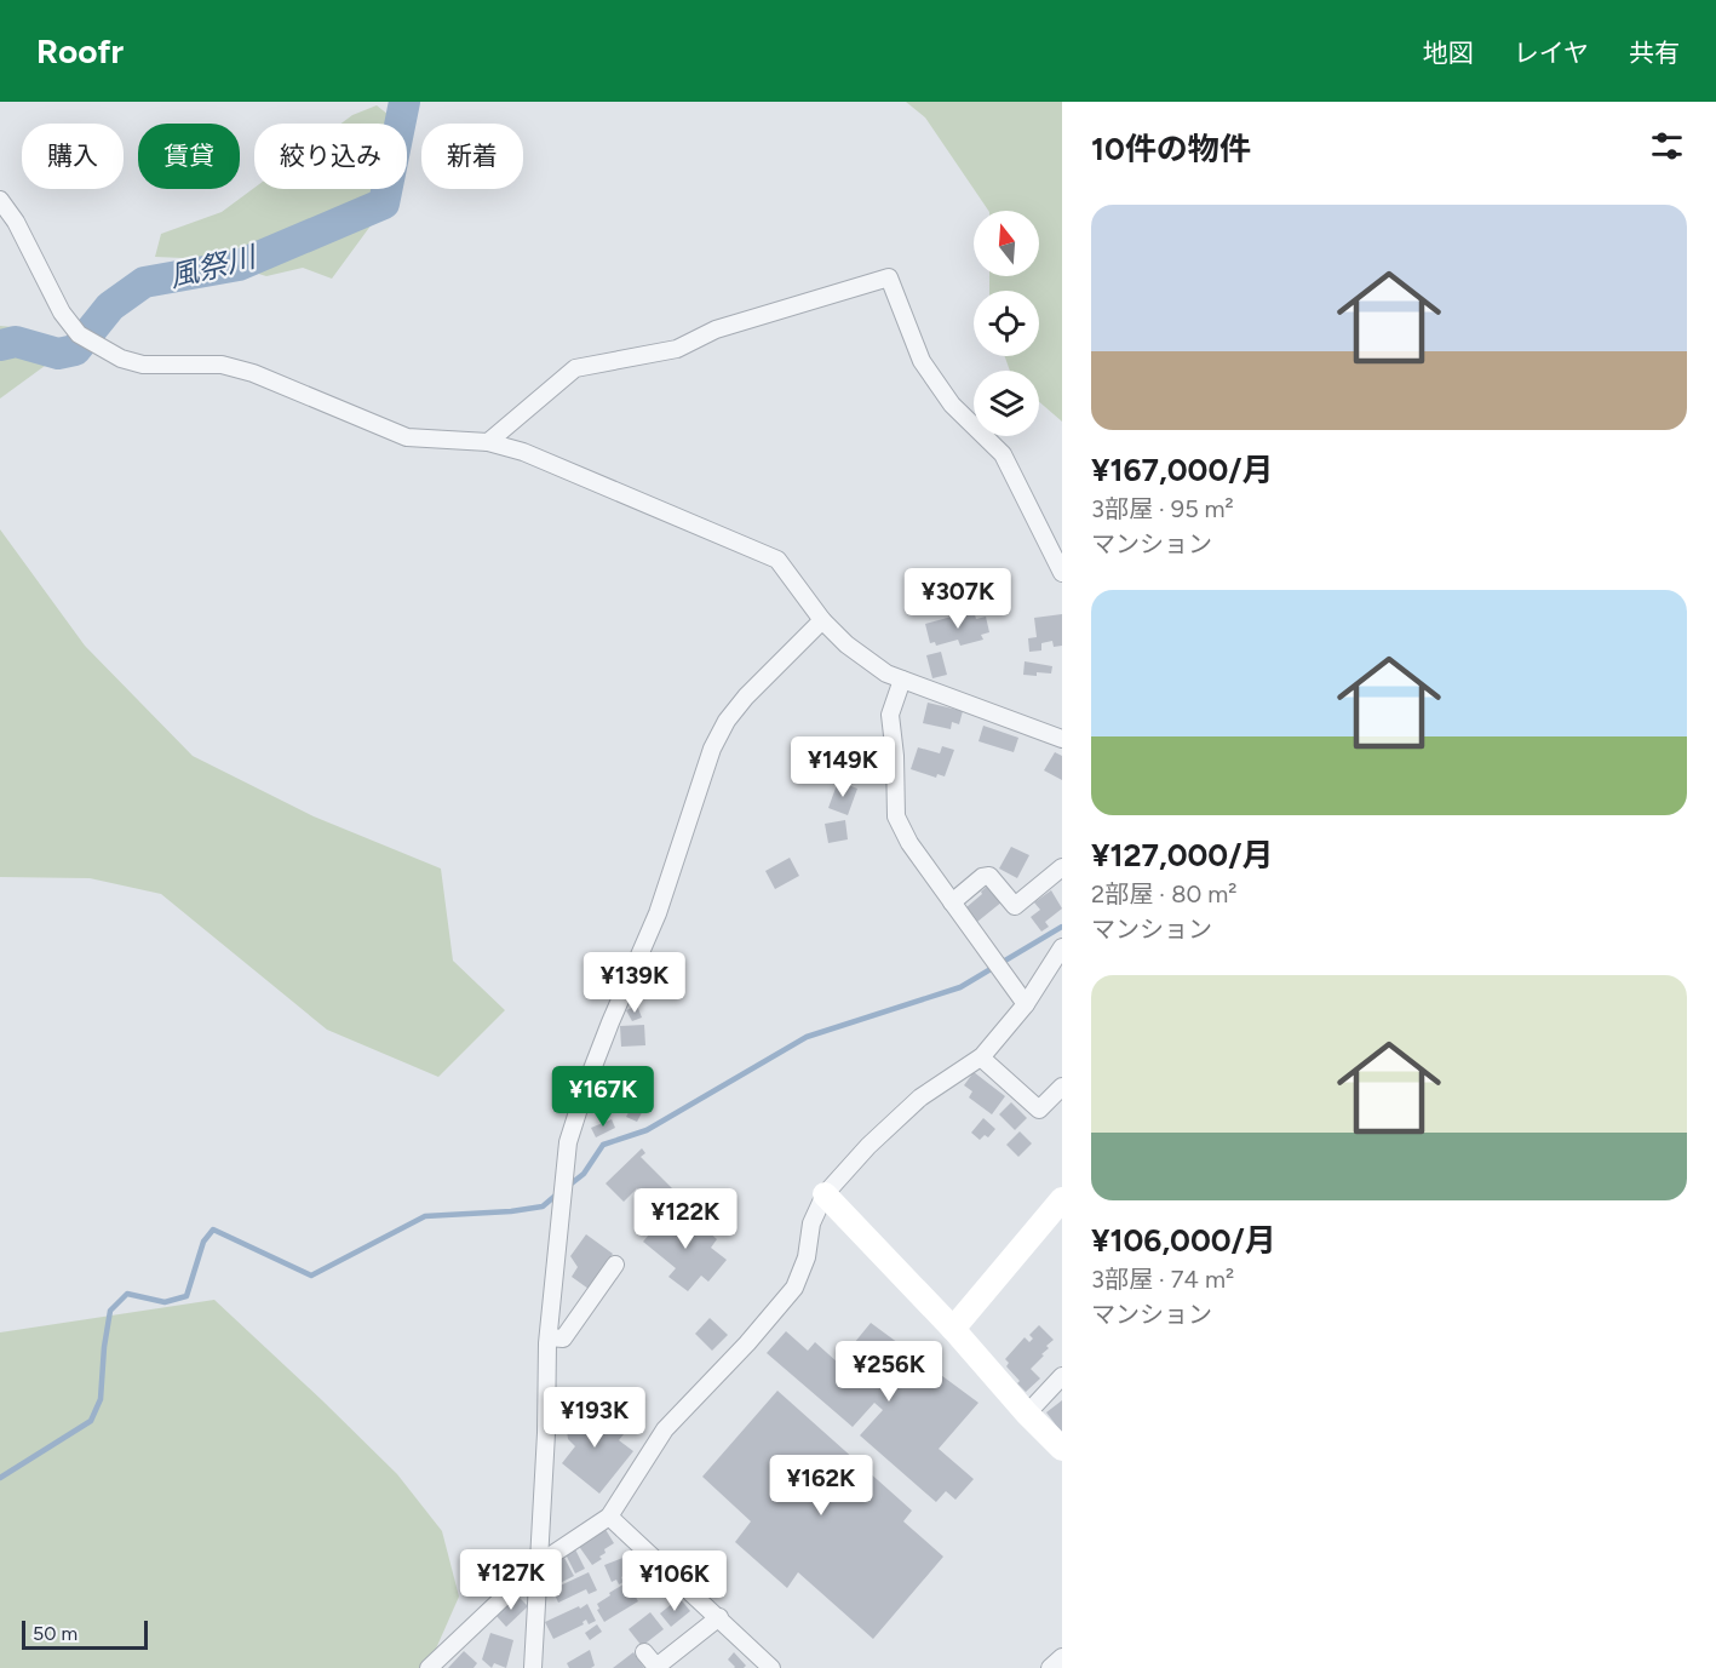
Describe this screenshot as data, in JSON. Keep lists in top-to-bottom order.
{
  "water": ["風祭川"],
  "scale_bar": "50 m",
  "north": "top",
  "page": {
    "header": "Roofr",
    "nav": ["地図", "レイヤ", "共有"],
    "heading": "10件の物件",
    "chip": [
      "購入",
      "賃貸",
      "絞り込み",
      "新着"
    ],
    "list": [
      {
        "name": "¥167,000/月",
        "note": "3部屋 · 95 m² · マンション"
      },
      {
        "name": "¥127,000/月",
        "note": "2部屋 · 80 m² · マンション"
      },
      {
        "name": "¥106,000/月",
        "note": "3部屋 · 74 m² · マンション"
      }
    ],
    "price": [
      "¥307K",
      "¥149K",
      "¥139K",
      "¥167K",
      "¥122K",
      "¥256K",
      "¥193K",
      "¥162K",
      "¥127K",
      "¥106K"
    ],
    "scale": "50 m"
  }
}
